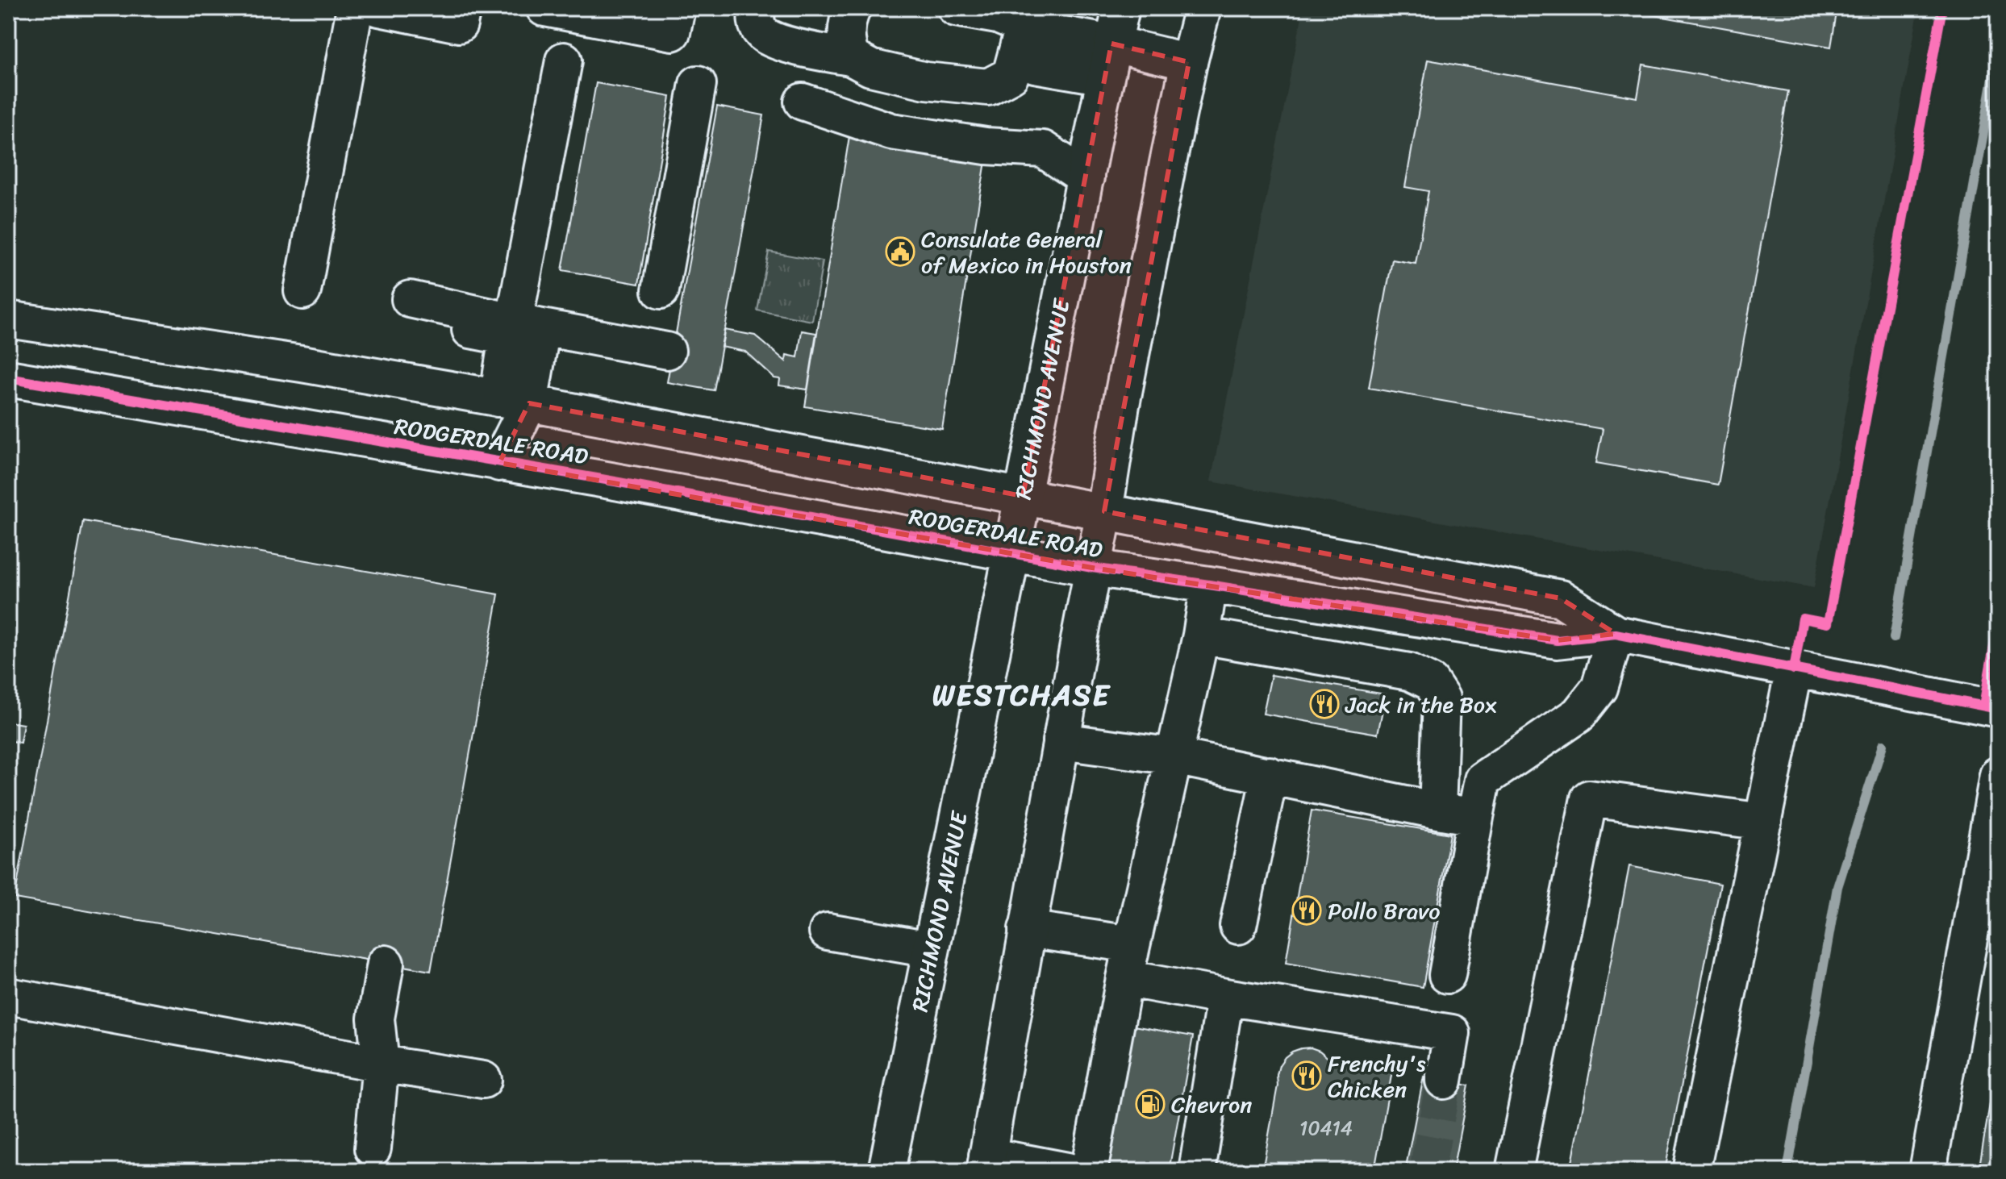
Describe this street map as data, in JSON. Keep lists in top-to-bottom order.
{
  "streets": {
    "street": ["RICHMOND AVENUE", "RODGERDALE ROAD"]
  },
  "crossings": [
    ["RICHMOND AVENUE", "RODGERDALE ROAD"]
  ],
  "districts": ["WESTCHASE"],
  "places": {
    "public building": ["Consulate General of Mexico in Houston"],
    "restaurant": ["Jack in the Box", "Pollo Bravo", "Frenchy's Chicken"],
    "fuel station": ["Chevron"]
  },
  "house_numbers": ["10414"]
}
